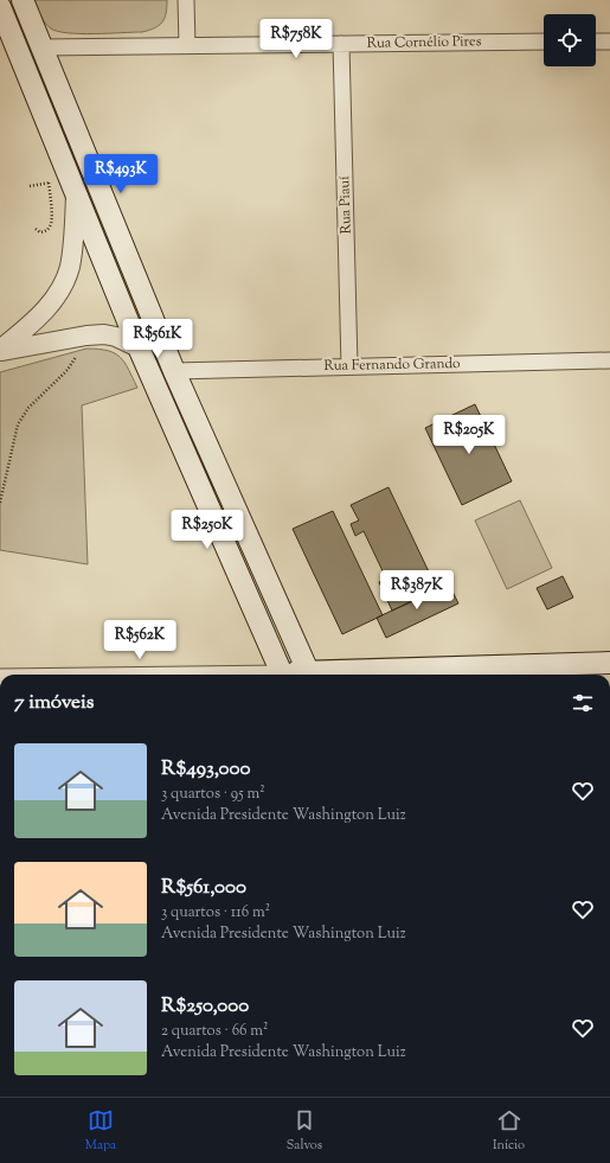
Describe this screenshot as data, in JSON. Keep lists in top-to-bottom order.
{
  "streets": {
    "street": ["Rua Cornélio Pires", "Rua Piauí", "Rua Fernando Grando"]
  },
  "crossings": [
    ["Rua Cornélio Pires", "Rua Piauí"],
    ["Rua Piauí", "Rua Fernando Grando"]
  ],
  "page": {
    "price": [
      "R$758K",
      "R$493K",
      "R$561K",
      "R$205K",
      "R$250K",
      "R$387K",
      "R$562K"
    ],
    "heading": "7 imóveis",
    "list": [
      {
        "name": "R$493,000",
        "note": "3 quartos · 95 m² · Avenida Presidente Washington Luiz"
      },
      {
        "name": "R$561,000",
        "note": "3 quartos · 116 m² · Avenida Presidente Washington Luiz"
      },
      {
        "name": "R$250,000",
        "note": "2 quartos · 66 m² · Avenida Presidente Washington Luiz"
      }
    ],
    "tabs": ["Mapa", "Salvos", "Início"]
  }
}
